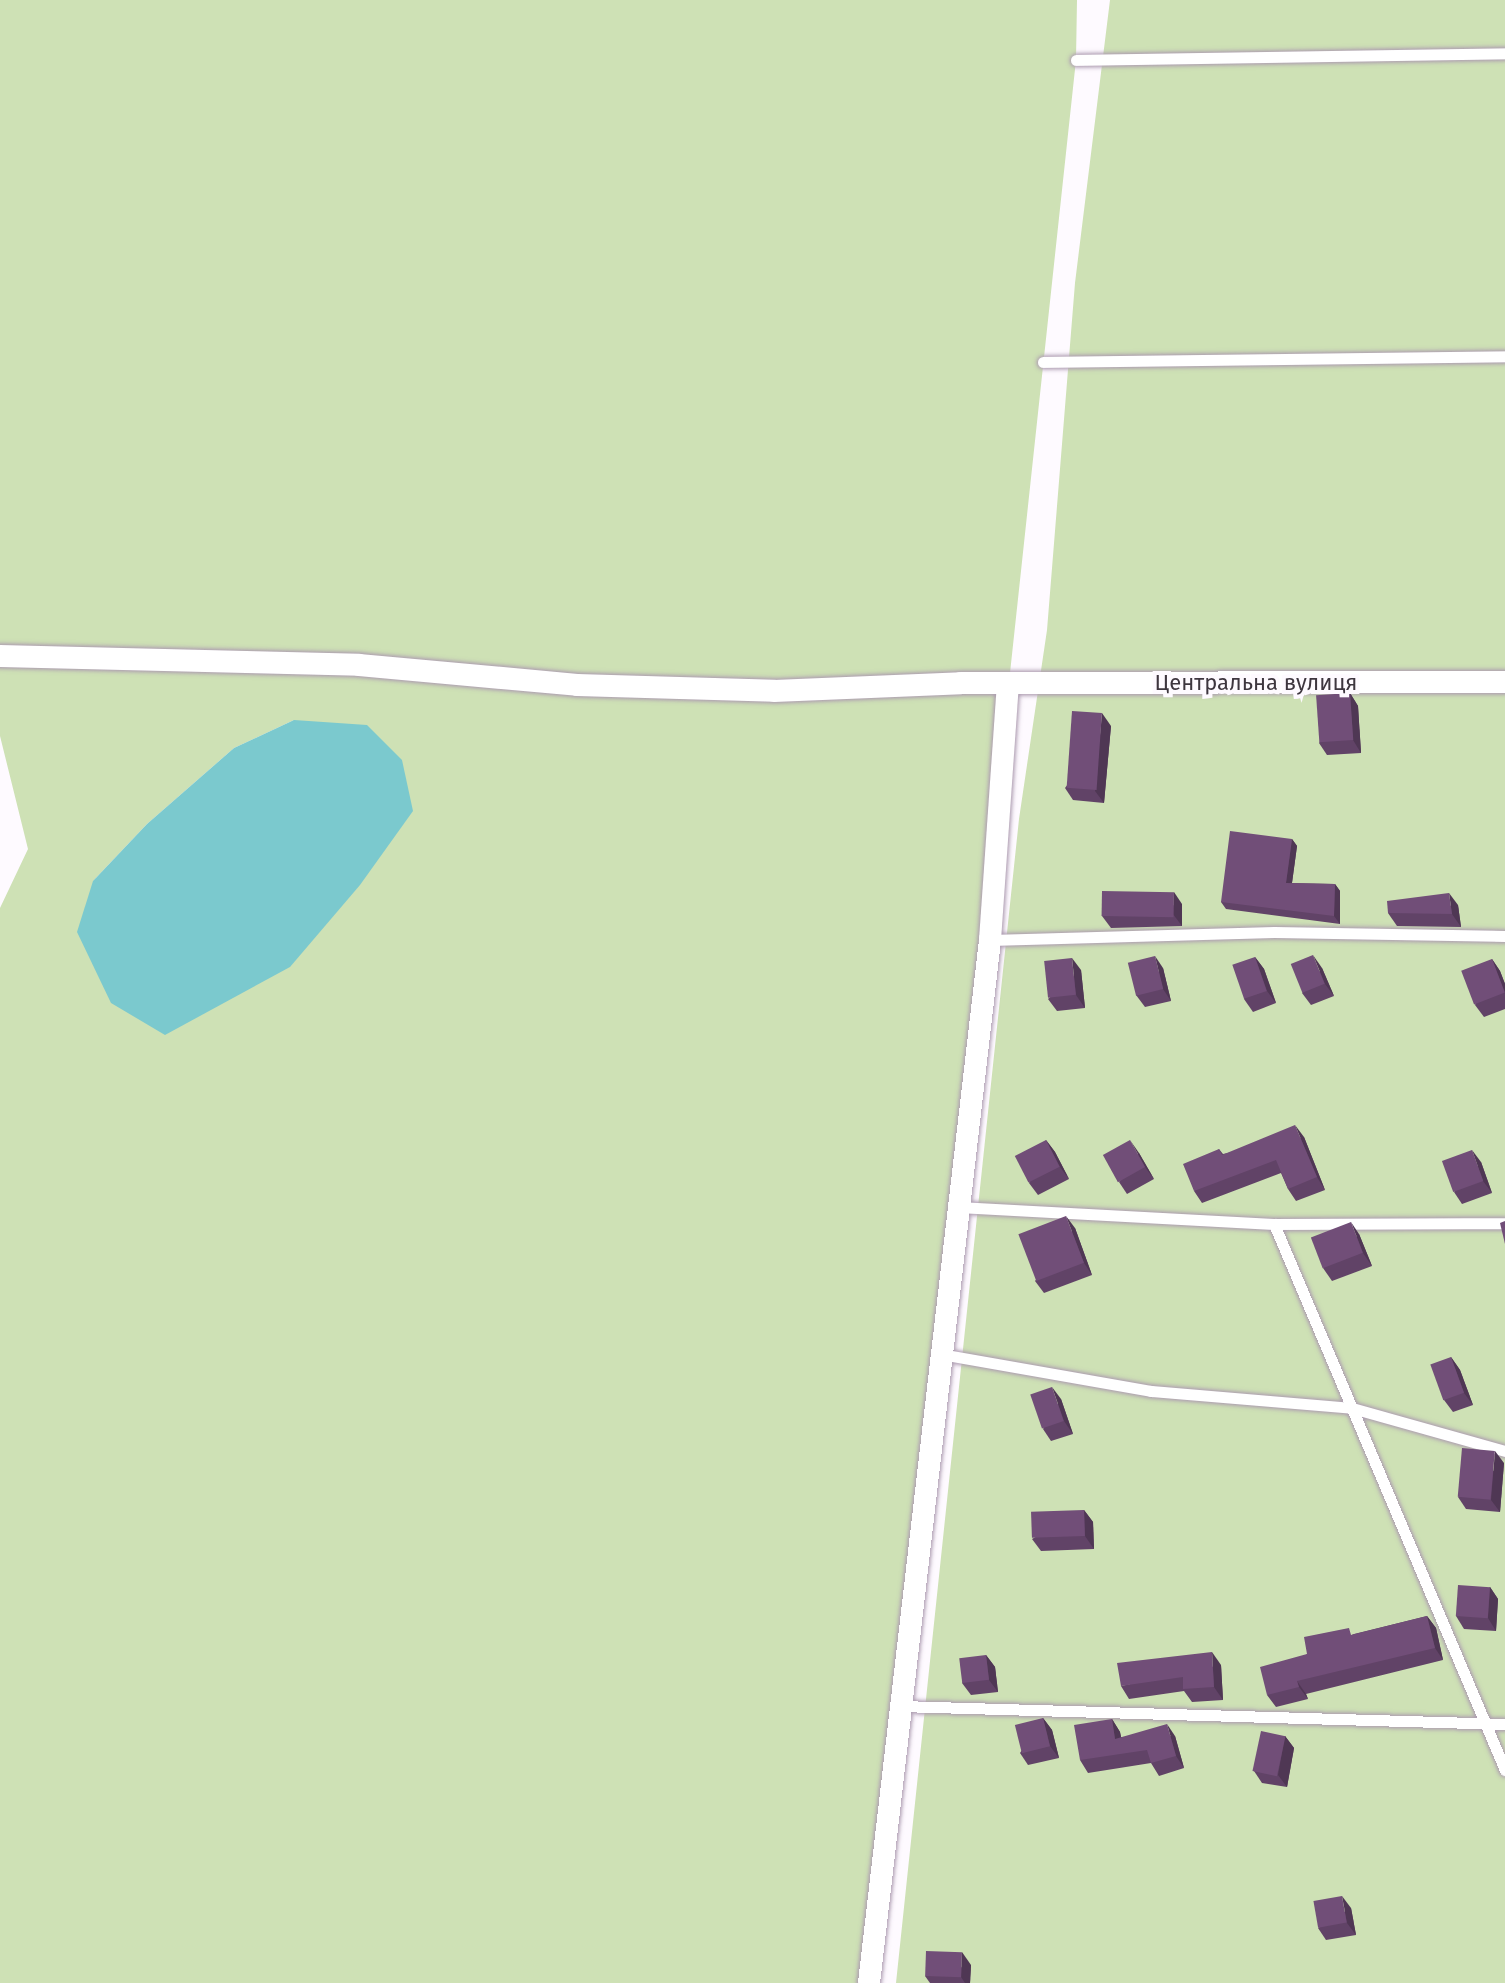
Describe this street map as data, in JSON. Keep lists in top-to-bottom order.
{
  "streets": {
    "street": ["Центральна вулиця"]
  }
}
